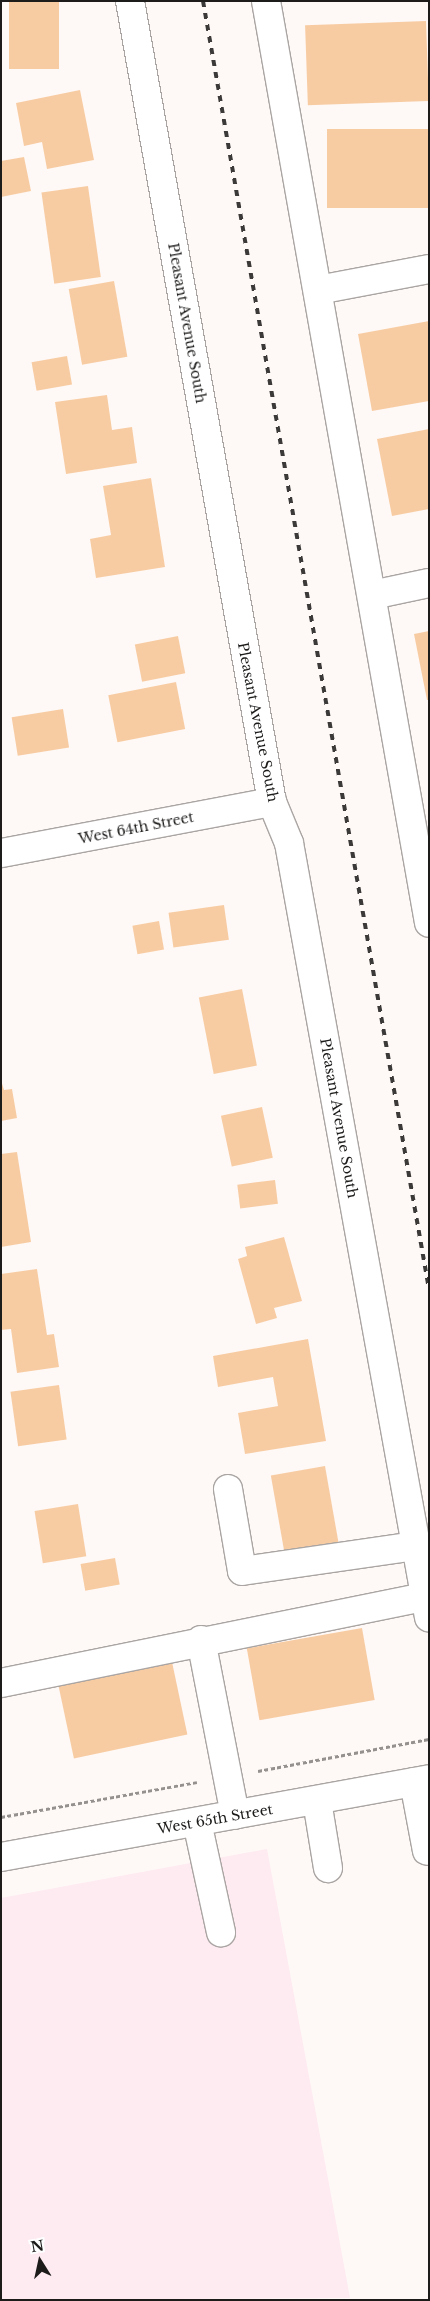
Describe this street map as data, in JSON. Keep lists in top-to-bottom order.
{
  "streets": {
    "street": ["Pleasant Avenue South", "West 64th Street", "West 65th Street"]
  },
  "crossings": [
    ["Pleasant Avenue South", "West 64th Street"]
  ],
  "north": "top"
}
